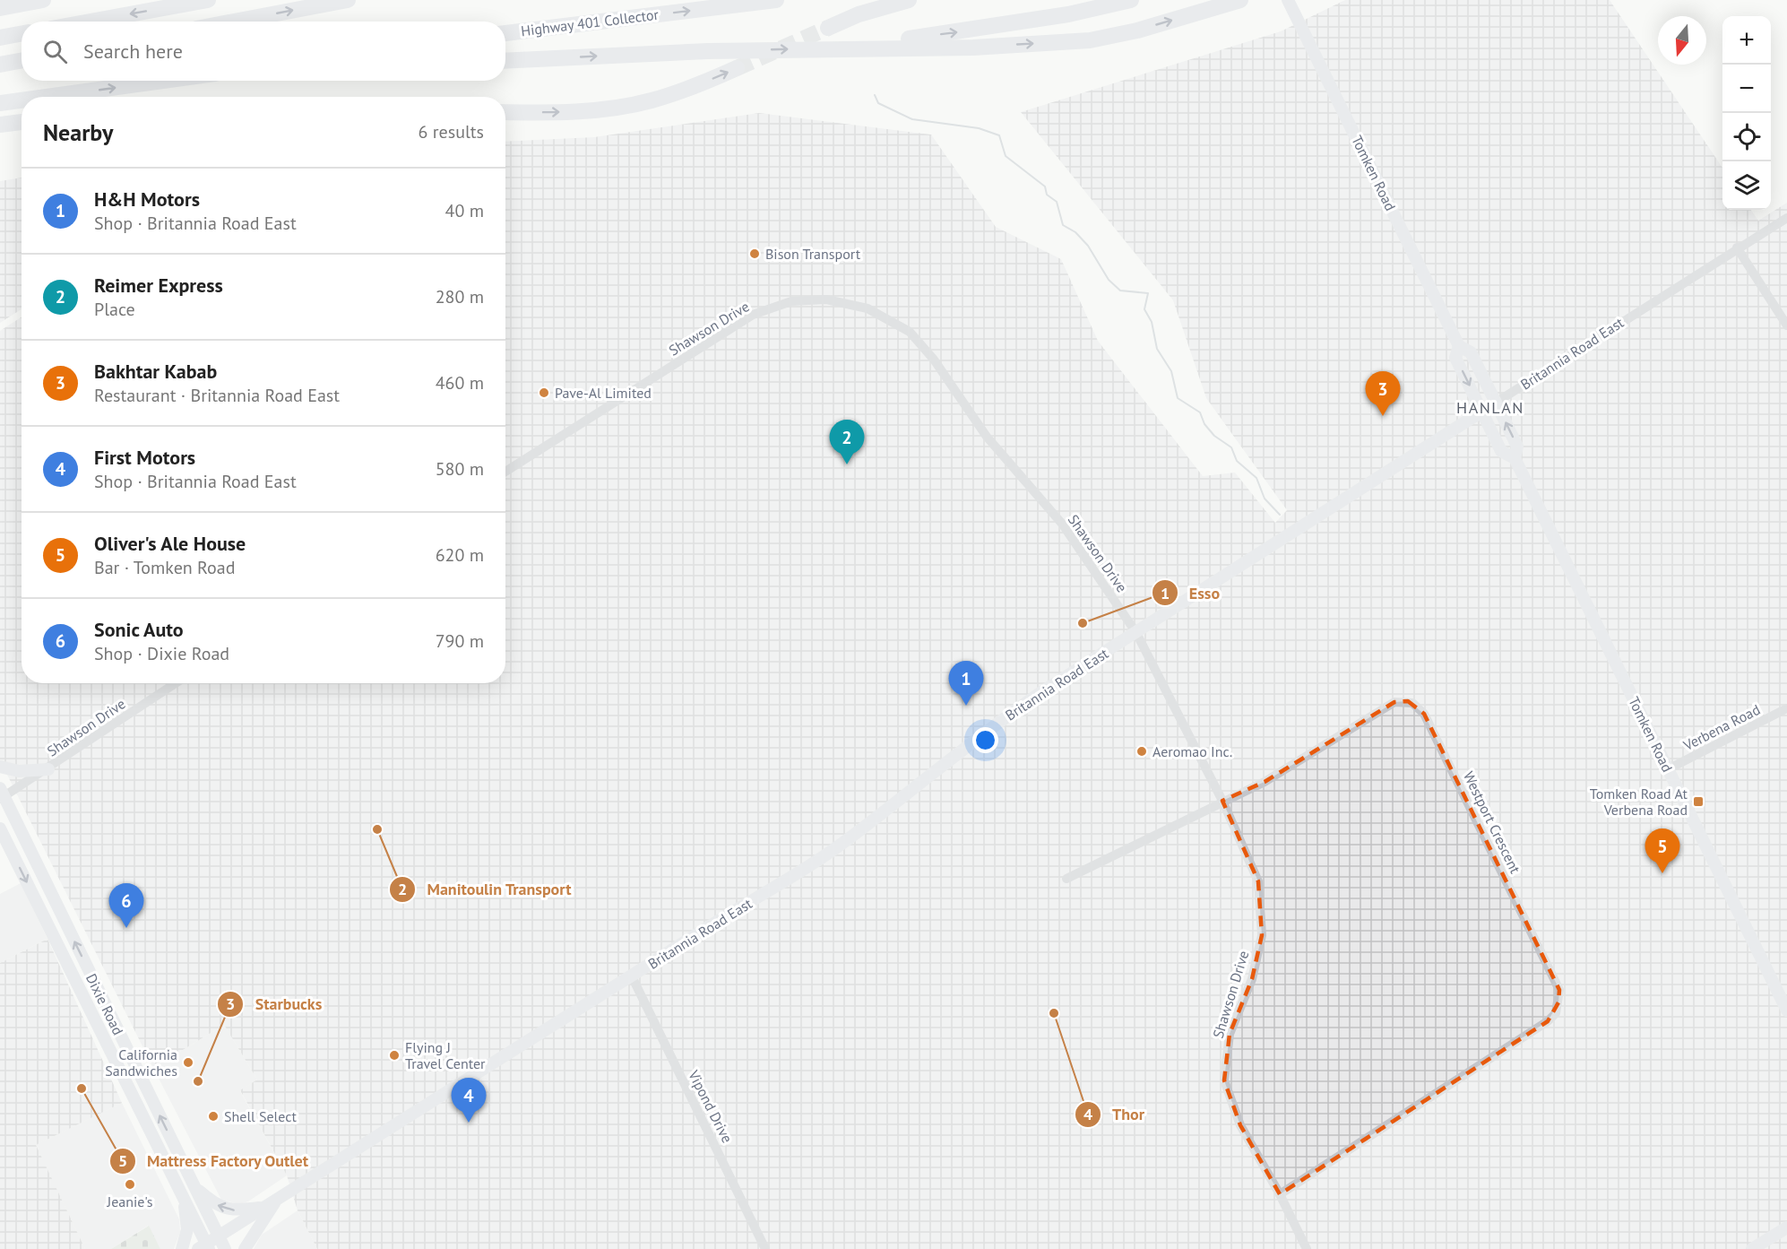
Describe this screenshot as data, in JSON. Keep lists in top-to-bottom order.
{
  "streets": {
    "highway": ["Highway 401 Collector"],
    "main road": ["Tomken Road", "Britannia Road East", "Dixie Road"],
    "street": [
      "Shawson Drive",
      "Verbena Road",
      "Westport Crescent",
      "Vipond Drive"
    ]
  },
  "crossings": [
    ["Tomken Road", "Britannia Road East"],
    ["Tomken Road", "Verbena Road"],
    ["Shawson Drive", "Britannia Road East"],
    ["Shawson Drive", "Westport Crescent"],
    ["Shawson Drive", "Dixie Road"],
    ["Britannia Road East", "Dixie Road"],
    ["Britannia Road East", "Vipond Drive"]
  ],
  "districts": ["HANLAN"],
  "places": {
    "other": [
      "Bison Transport",
      "Pave-Al Limited",
      "Esso",
      "Aeromao Inc.",
      "Manitoulin Transport",
      "Thor",
      "Flying J Travel Center",
      "California Sandwiches",
      "Starbucks",
      "Mattress Factory Outlet",
      "Shell Select",
      "Jeanie's"
    ],
    "transit": ["Tomken Road At Verbena Road"]
  },
  "north": "bottom",
  "page": {
    "map_buttons": ["+", "−"],
    "search": "Search here",
    "heading": ["Nearby", "6 results"],
    "list": [
      {
        "mark": "1",
        "name": "H&H Motors",
        "note": "Shop · Britannia Road East",
        "value": "40 m"
      },
      {
        "mark": "2",
        "name": "Reimer Express",
        "note": "Place",
        "value": "280 m"
      },
      {
        "mark": "3",
        "name": "Bakhtar Kabab",
        "note": "Restaurant · Britannia Road East",
        "value": "460 m"
      },
      {
        "mark": "4",
        "name": "First Motors",
        "note": "Shop · Britannia Road East",
        "value": "580 m"
      },
      {
        "mark": "5",
        "name": "Oliver's Ale House",
        "note": "Bar · Tomken Road",
        "value": "620 m"
      },
      {
        "mark": "6",
        "name": "Sonic Auto",
        "note": "Shop · Dixie Road",
        "value": "790 m"
      }
    ],
    "pins": [
      "3",
      "2",
      "1",
      "5",
      "6",
      "4"
    ]
  }
}
